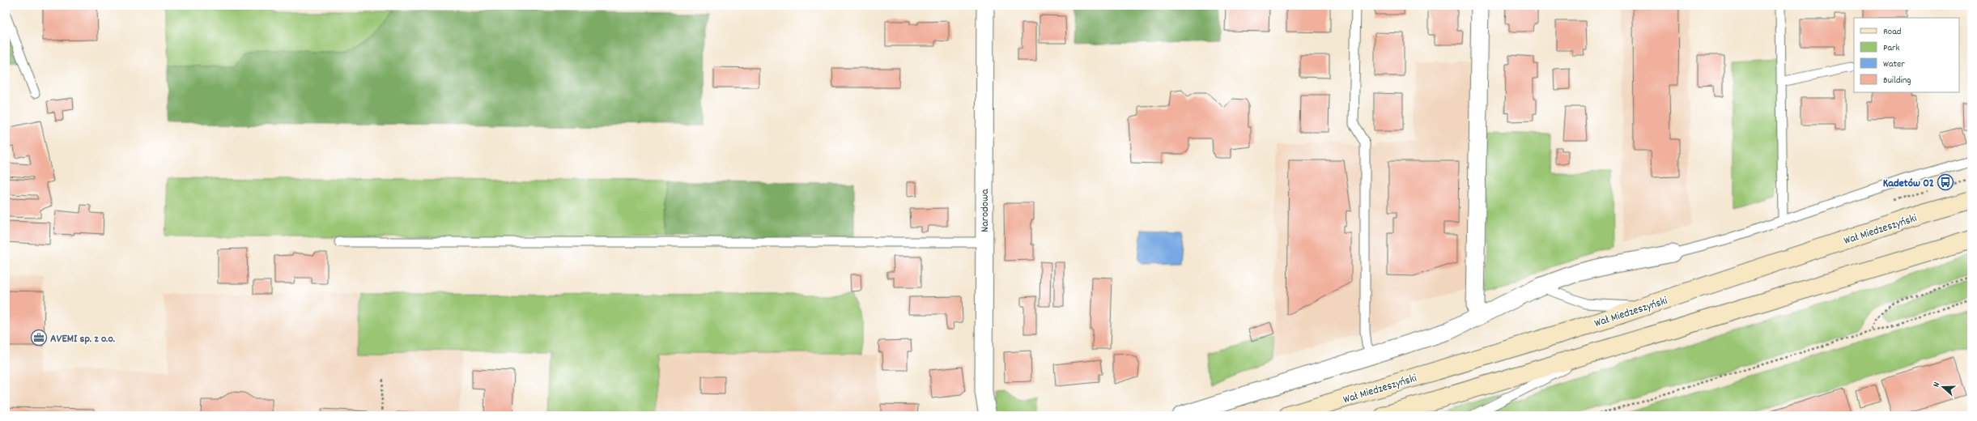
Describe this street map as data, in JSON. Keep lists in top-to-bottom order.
{
  "streets": {
    "main road": ["Wał Miedzeszyński"],
    "street": ["Narodowa"]
  },
  "places": {
    "bus stop": ["Kadetów 02"],
    "office": ["AVEMI sp. z o.o."]
  },
  "legend": [
    "Road",
    "Park",
    "Water",
    "Building"
  ],
  "north": "left"
}
